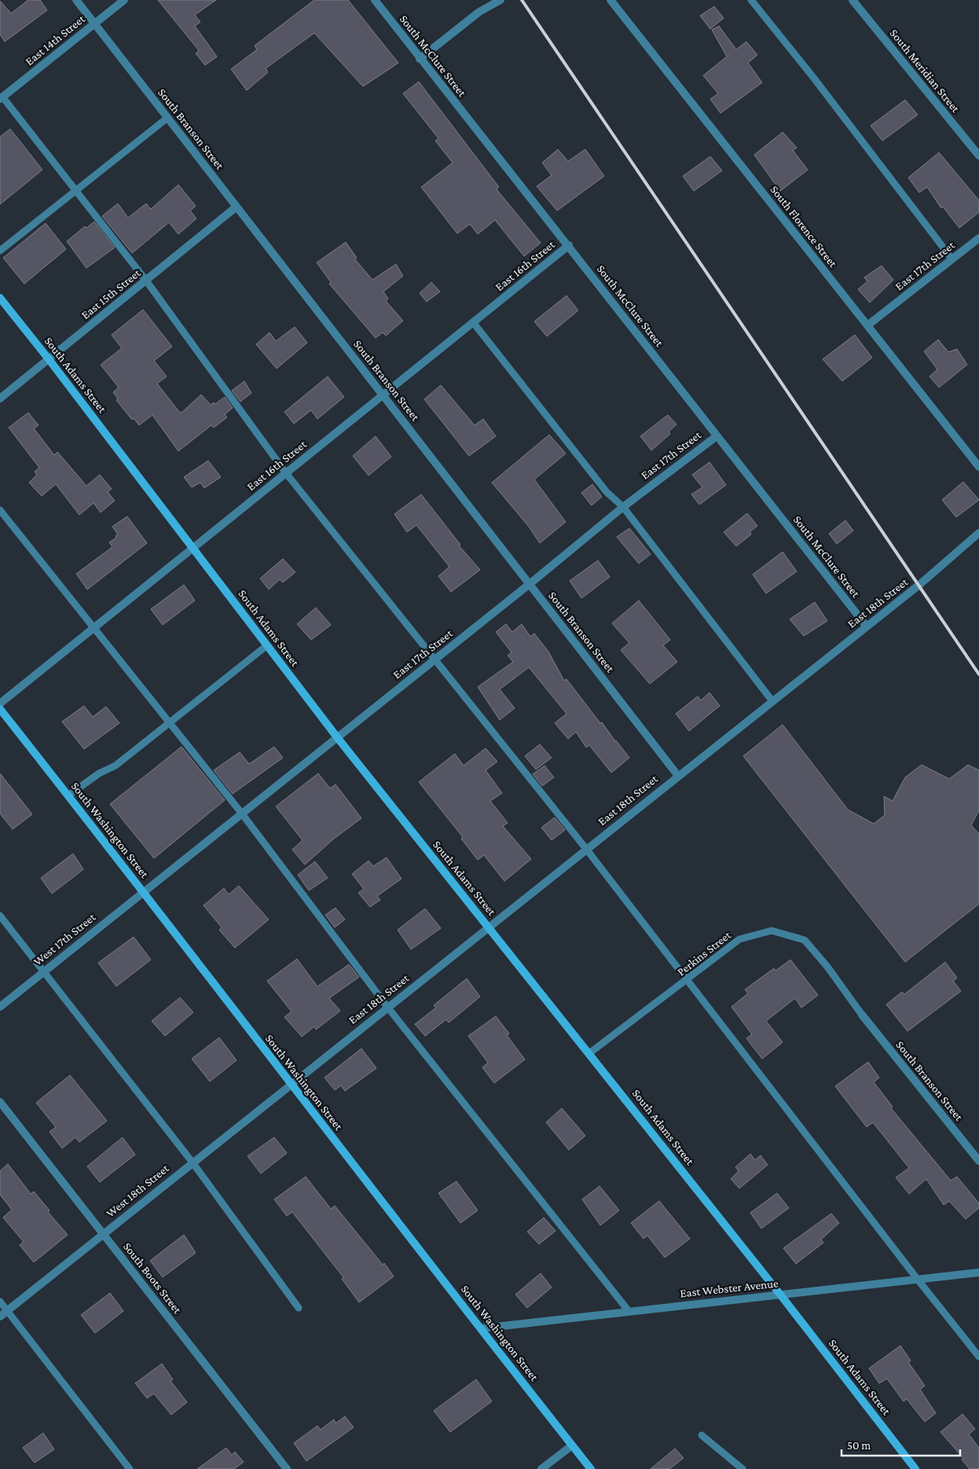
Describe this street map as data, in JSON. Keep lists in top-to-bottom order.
{
  "streets": {
    "main road": ["South Adams Street", "South Washington Street"],
    "street": [
      "East 14th Street",
      "South McClure Street",
      "South Meridian Street",
      "South Branson Street",
      "South Florence Street",
      "East 16th Street",
      "East 17th Street",
      "East 15th Street",
      "East 18th Street",
      "West 17th Street",
      "West 18th Street",
      "South Boots Street",
      "East Webster Avenue"
    ],
    "lane": ["Perkins Street"]
  },
  "crossings": [
    ["East 14th Street", "South Branson Street"],
    ["South McClure Street", "East 16th Street"],
    ["South McClure Street", "East 17th Street"],
    ["South McClure Street", "East 18th Street"],
    ["South Branson Street", "East 16th Street"],
    ["South Branson Street", "East 17th Street"],
    ["South Branson Street", "East 15th Street"],
    ["South Branson Street", "East 18th Street"],
    ["South Branson Street", "Perkins Street"],
    ["South Florence Street", "East 17th Street"],
    ["East 16th Street", "South Adams Street"],
    ["East 17th Street", "South Adams Street"],
    ["East 17th Street", "South Washington Street"],
    ["East 17th Street", "West 17th Street"],
    ["East 15th Street", "South Adams Street"],
    ["South Adams Street", "East 18th Street"],
    ["South Adams Street", "Perkins Street"],
    ["South Adams Street", "East Webster Avenue"],
    ["East 18th Street", "South Washington Street"],
    ["East 18th Street", "West 18th Street"],
    ["South Washington Street", "West 17th Street"],
    ["South Washington Street", "West 18th Street"],
    ["South Washington Street", "East Webster Avenue"],
    ["West 18th Street", "South Boots Street"]
  ],
  "scale_bar": "50 m"
}
